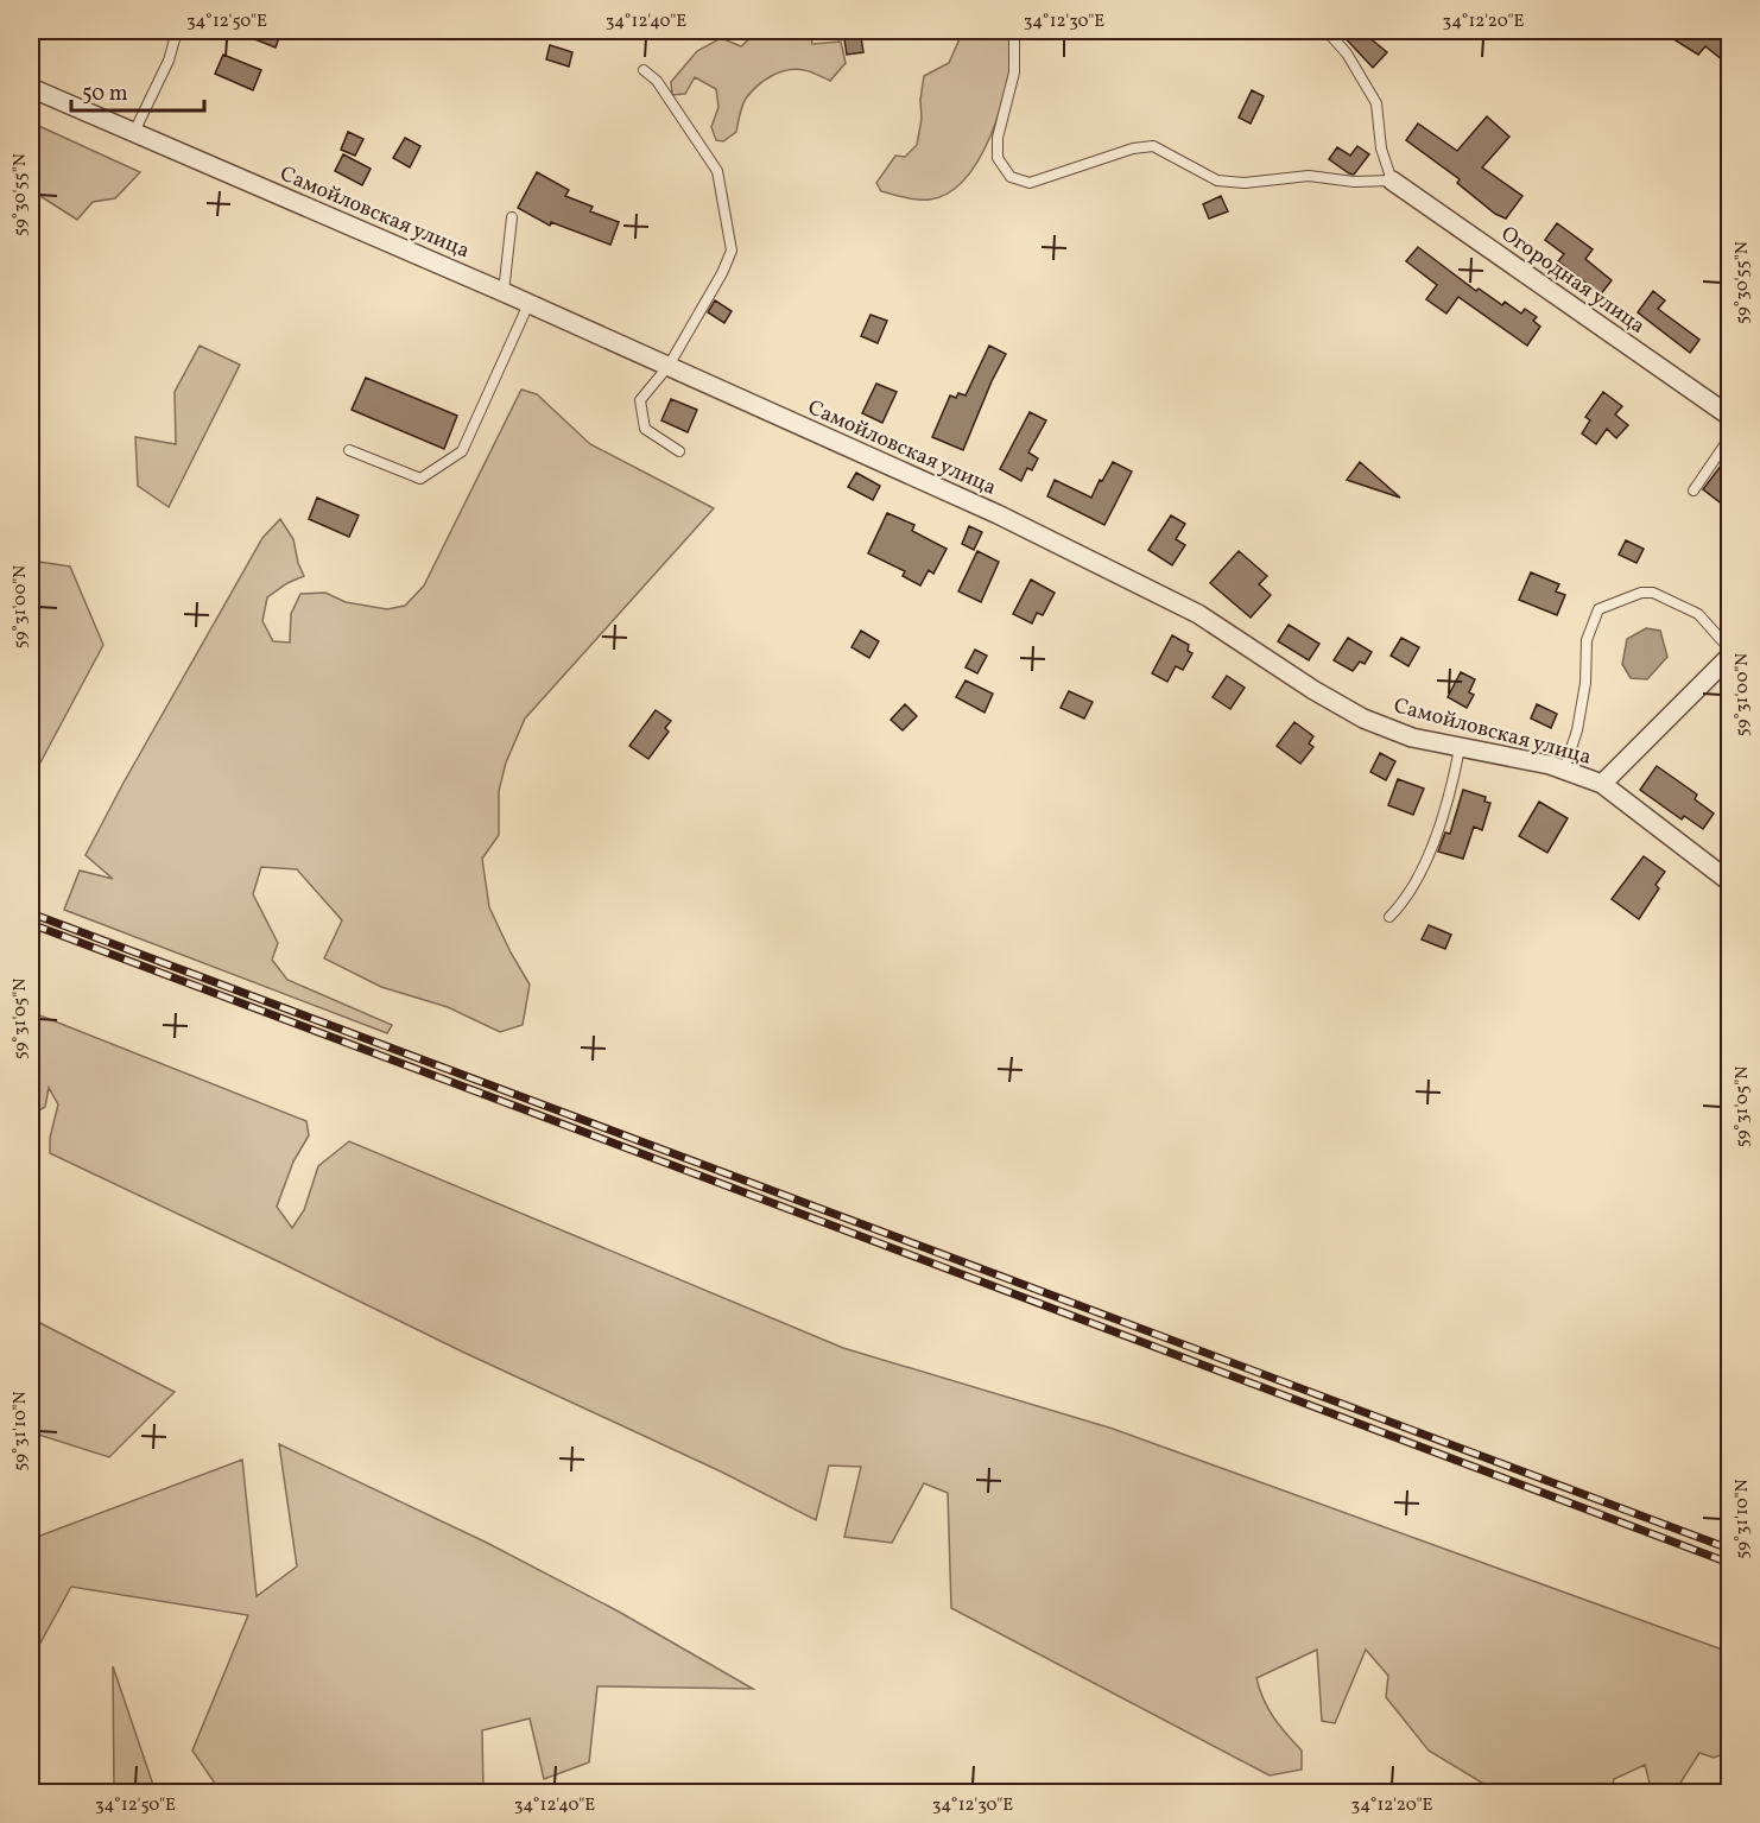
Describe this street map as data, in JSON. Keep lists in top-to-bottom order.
{
  "streets": {
    "street": ["Самойловская улица", "Огородная улица"]
  },
  "scale_bar": "50 m",
  "coordinates": [
    "34°12'50\"E",
    "34°12'40\"E",
    "34°12'30\"E",
    "34°12'20\"E",
    "59°30'55\"N",
    "59°31'00\"N",
    "59°31'05\"N",
    "59°31'10\"N"
  ]
}
